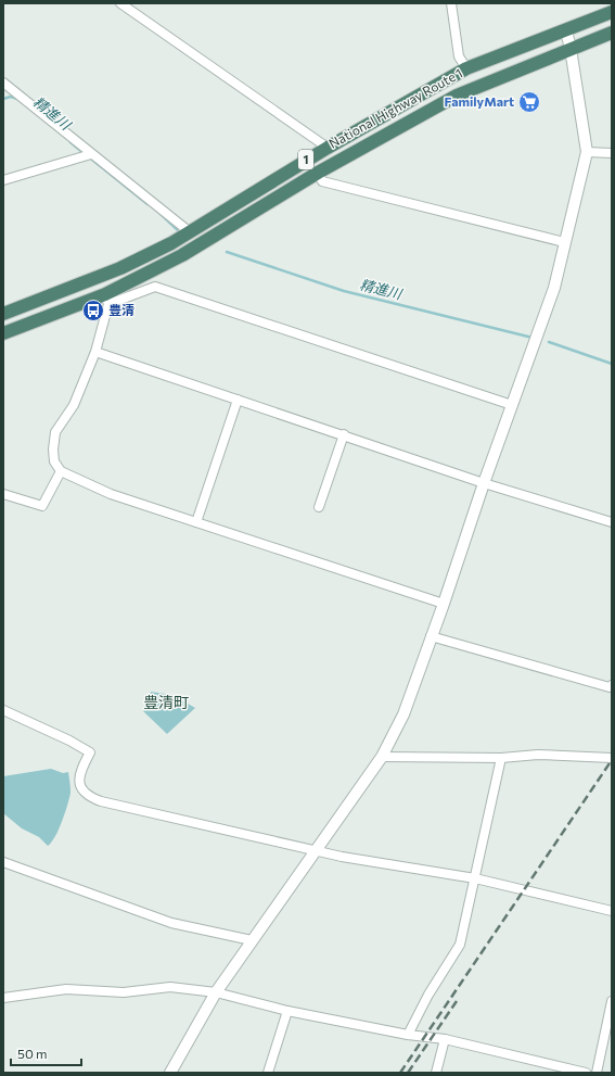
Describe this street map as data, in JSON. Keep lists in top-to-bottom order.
{
  "streets": {
    "highway": ["National Highway Route 1", "1"]
  },
  "districts": ["豊清町"],
  "water": ["精進川"],
  "places": {
    "supermarket": ["FamilyMart"],
    "bus stop": ["豊清"]
  },
  "scale_bar": "50 m"
}
